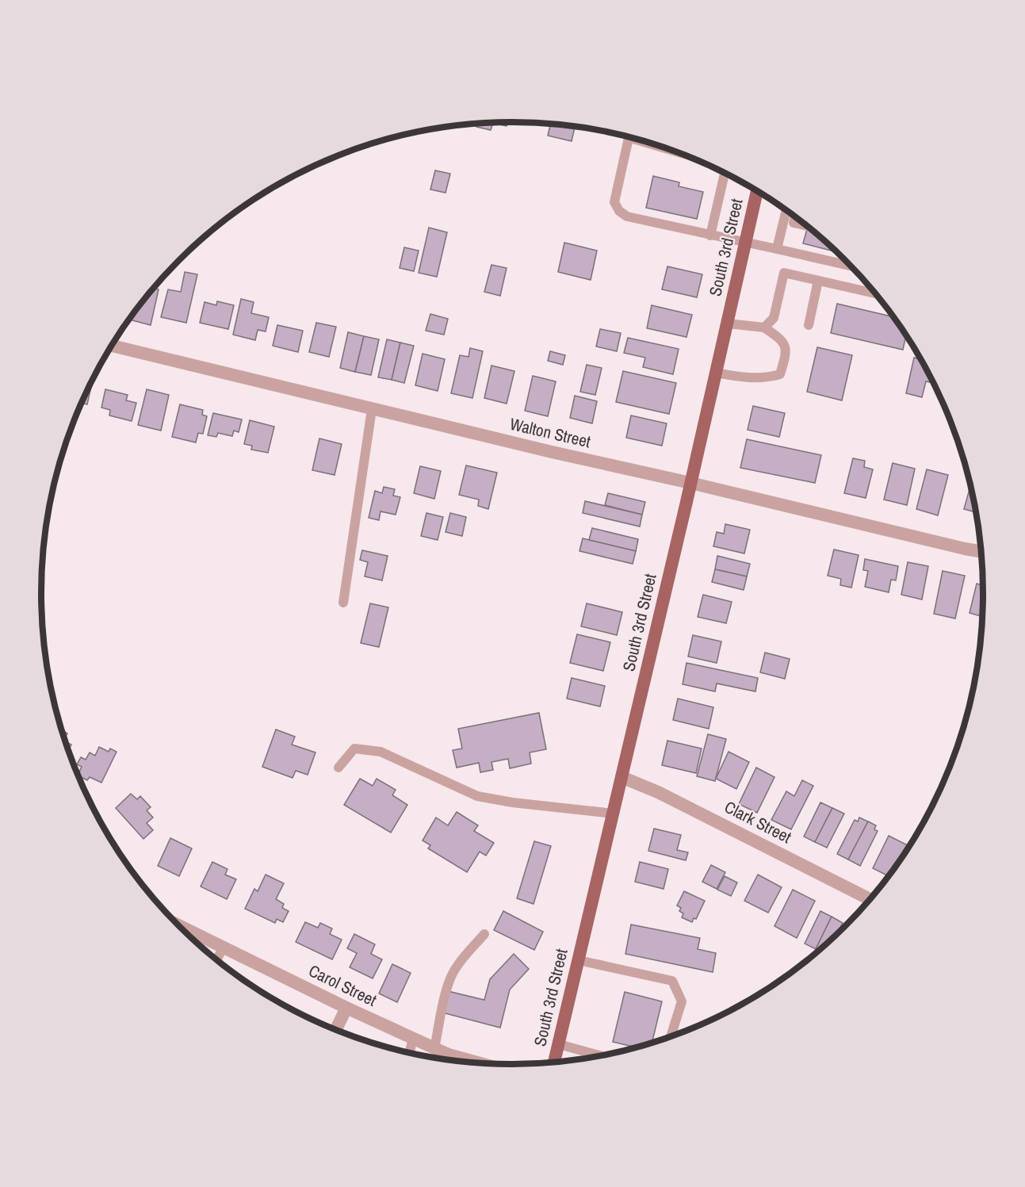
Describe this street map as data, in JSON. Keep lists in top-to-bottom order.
{
  "streets": {
    "main road": ["South 3rd Street"],
    "street": ["Walton Street", "Clark Street", "Carol Street"]
  },
  "crossings": [
    ["South 3rd Street", "Walton Street"],
    ["South 3rd Street", "Clark Street"]
  ]
}
